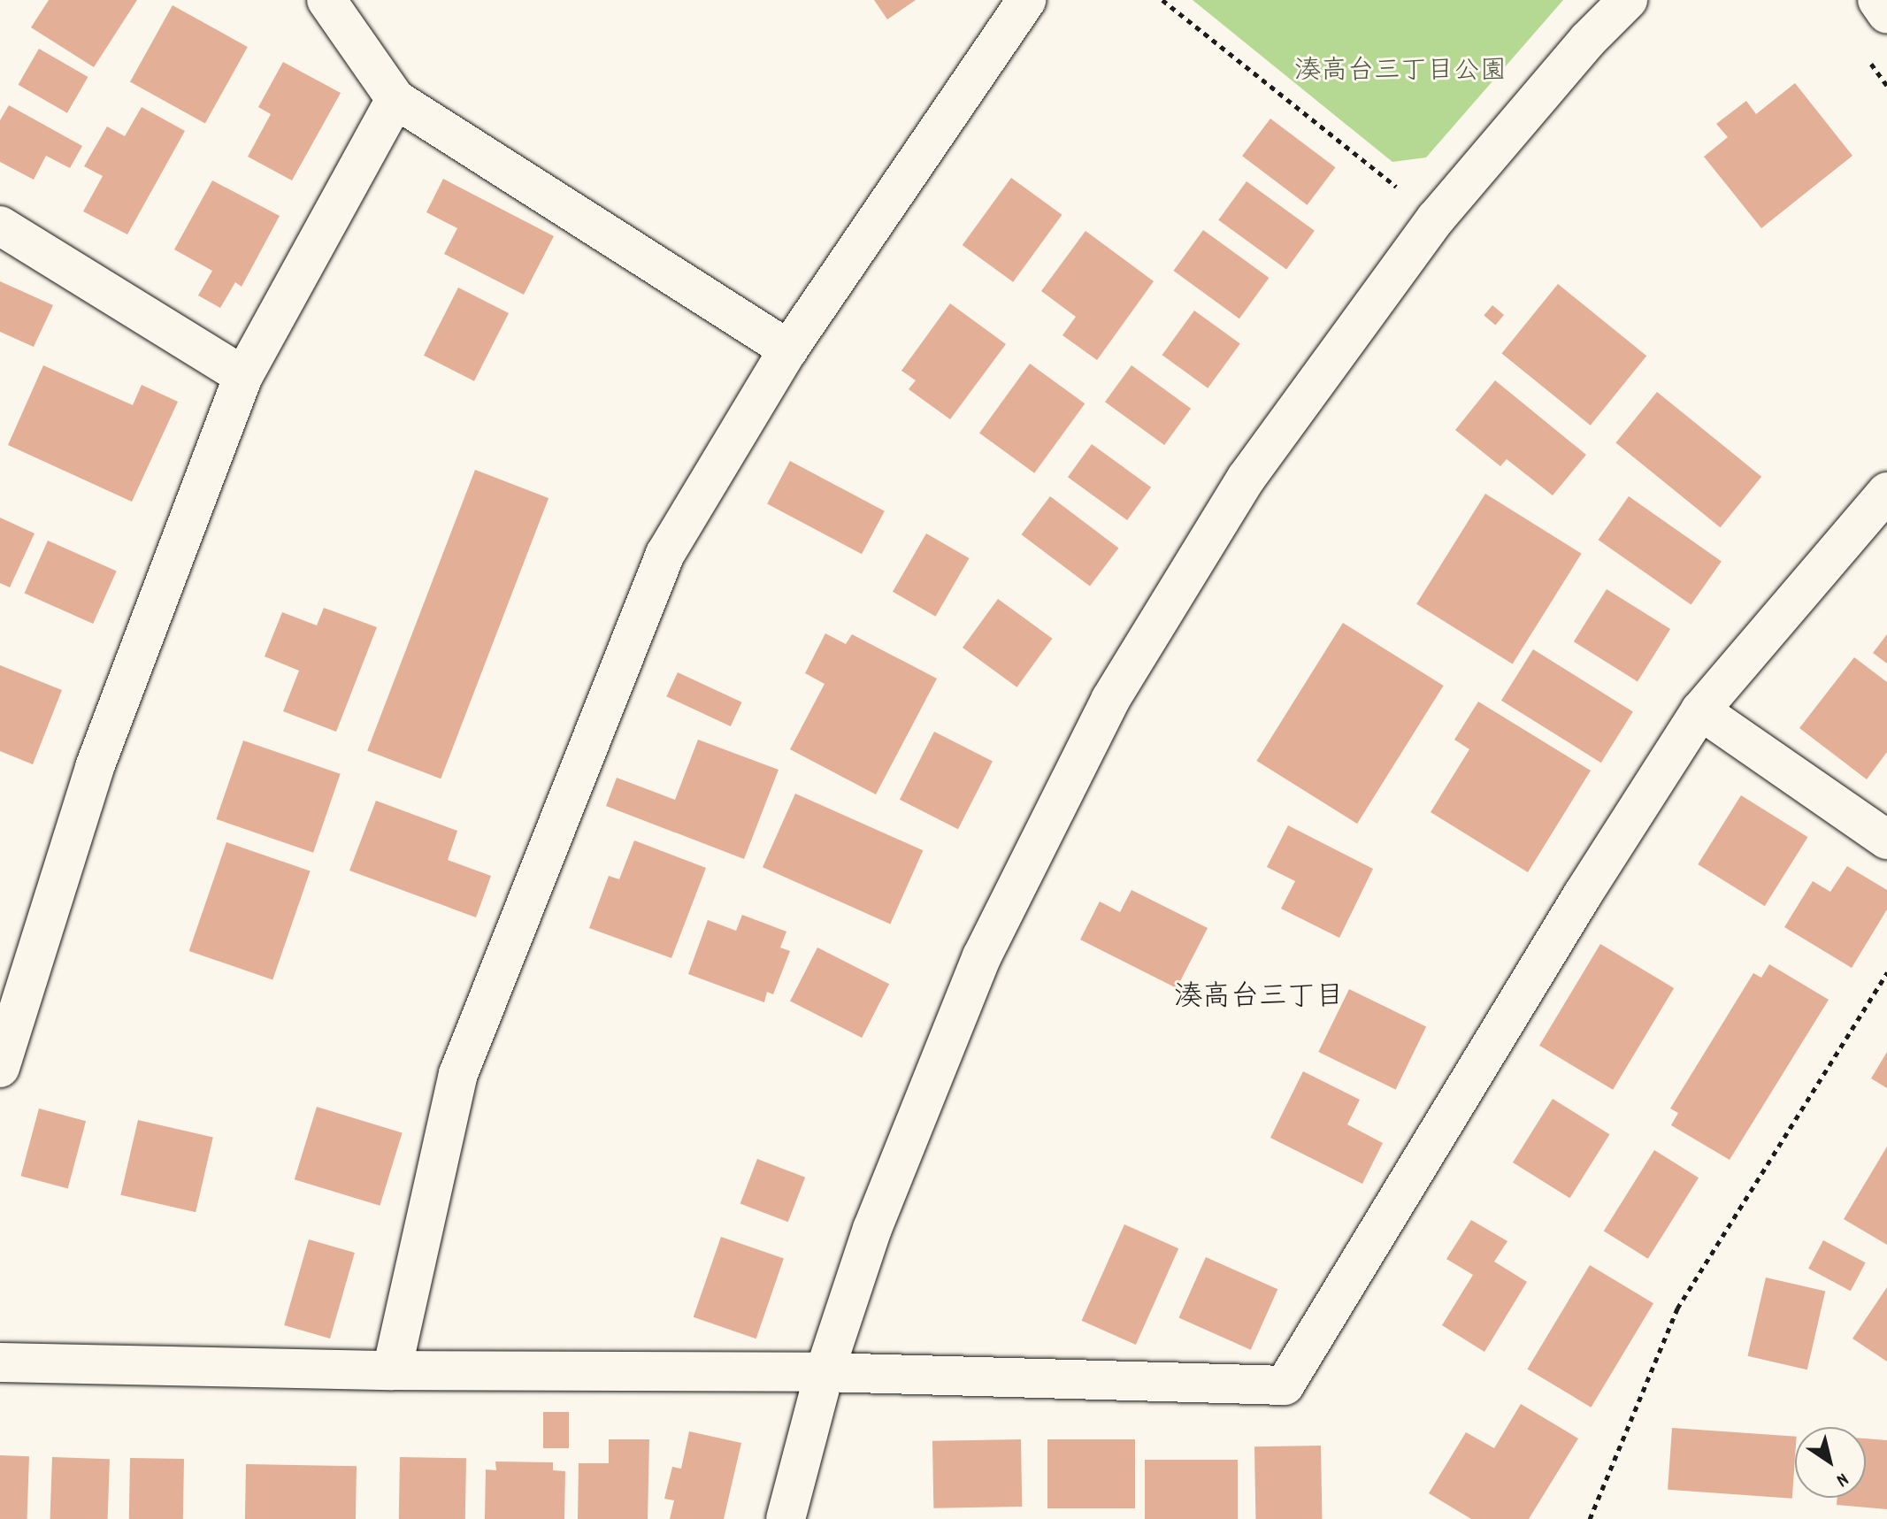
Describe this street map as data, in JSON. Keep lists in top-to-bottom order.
{
  "districts": ["湊高台三丁目"],
  "parks": ["湊高台三丁目公園"],
  "north": "bottom right"
}
